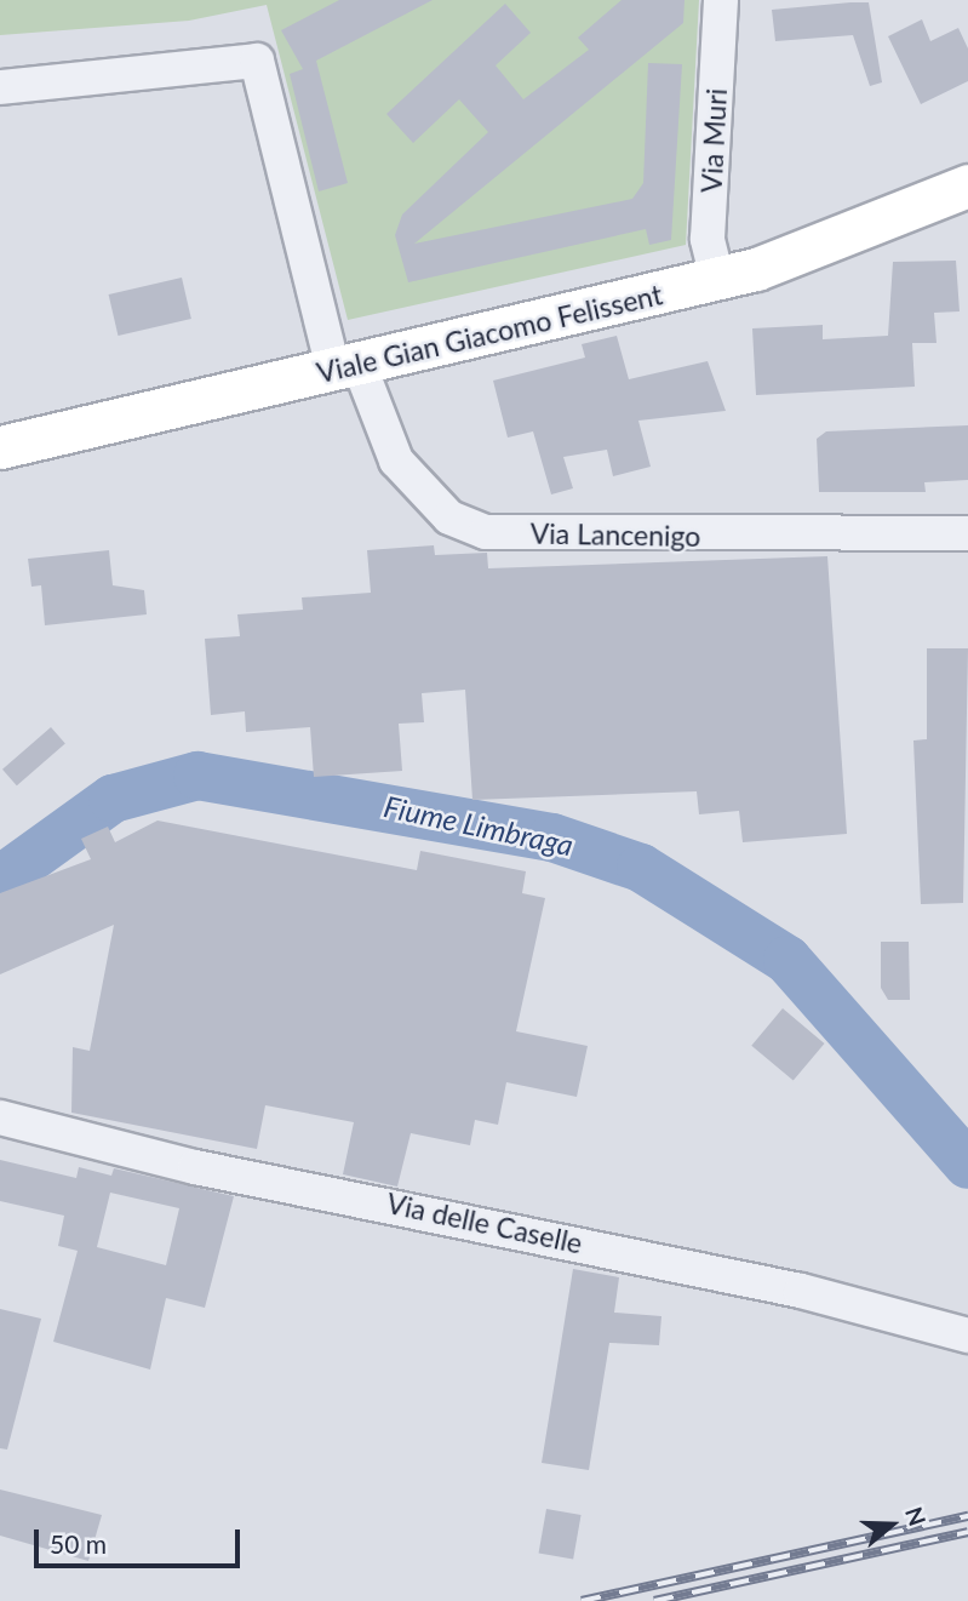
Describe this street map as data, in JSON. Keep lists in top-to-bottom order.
{
  "streets": {
    "main road": ["Viale Gian Giacomo Felissent"],
    "street": ["Via Muri", "Via Lancenigo", "Via delle Caselle"]
  },
  "crossings": [
    ["Via Muri", "Viale Gian Giacomo Felissent"],
    ["Viale Gian Giacomo Felissent", "Via Lancenigo"]
  ],
  "water": ["Fiume Limbraga"],
  "scale_bar": "50 m",
  "north": "right"
}
